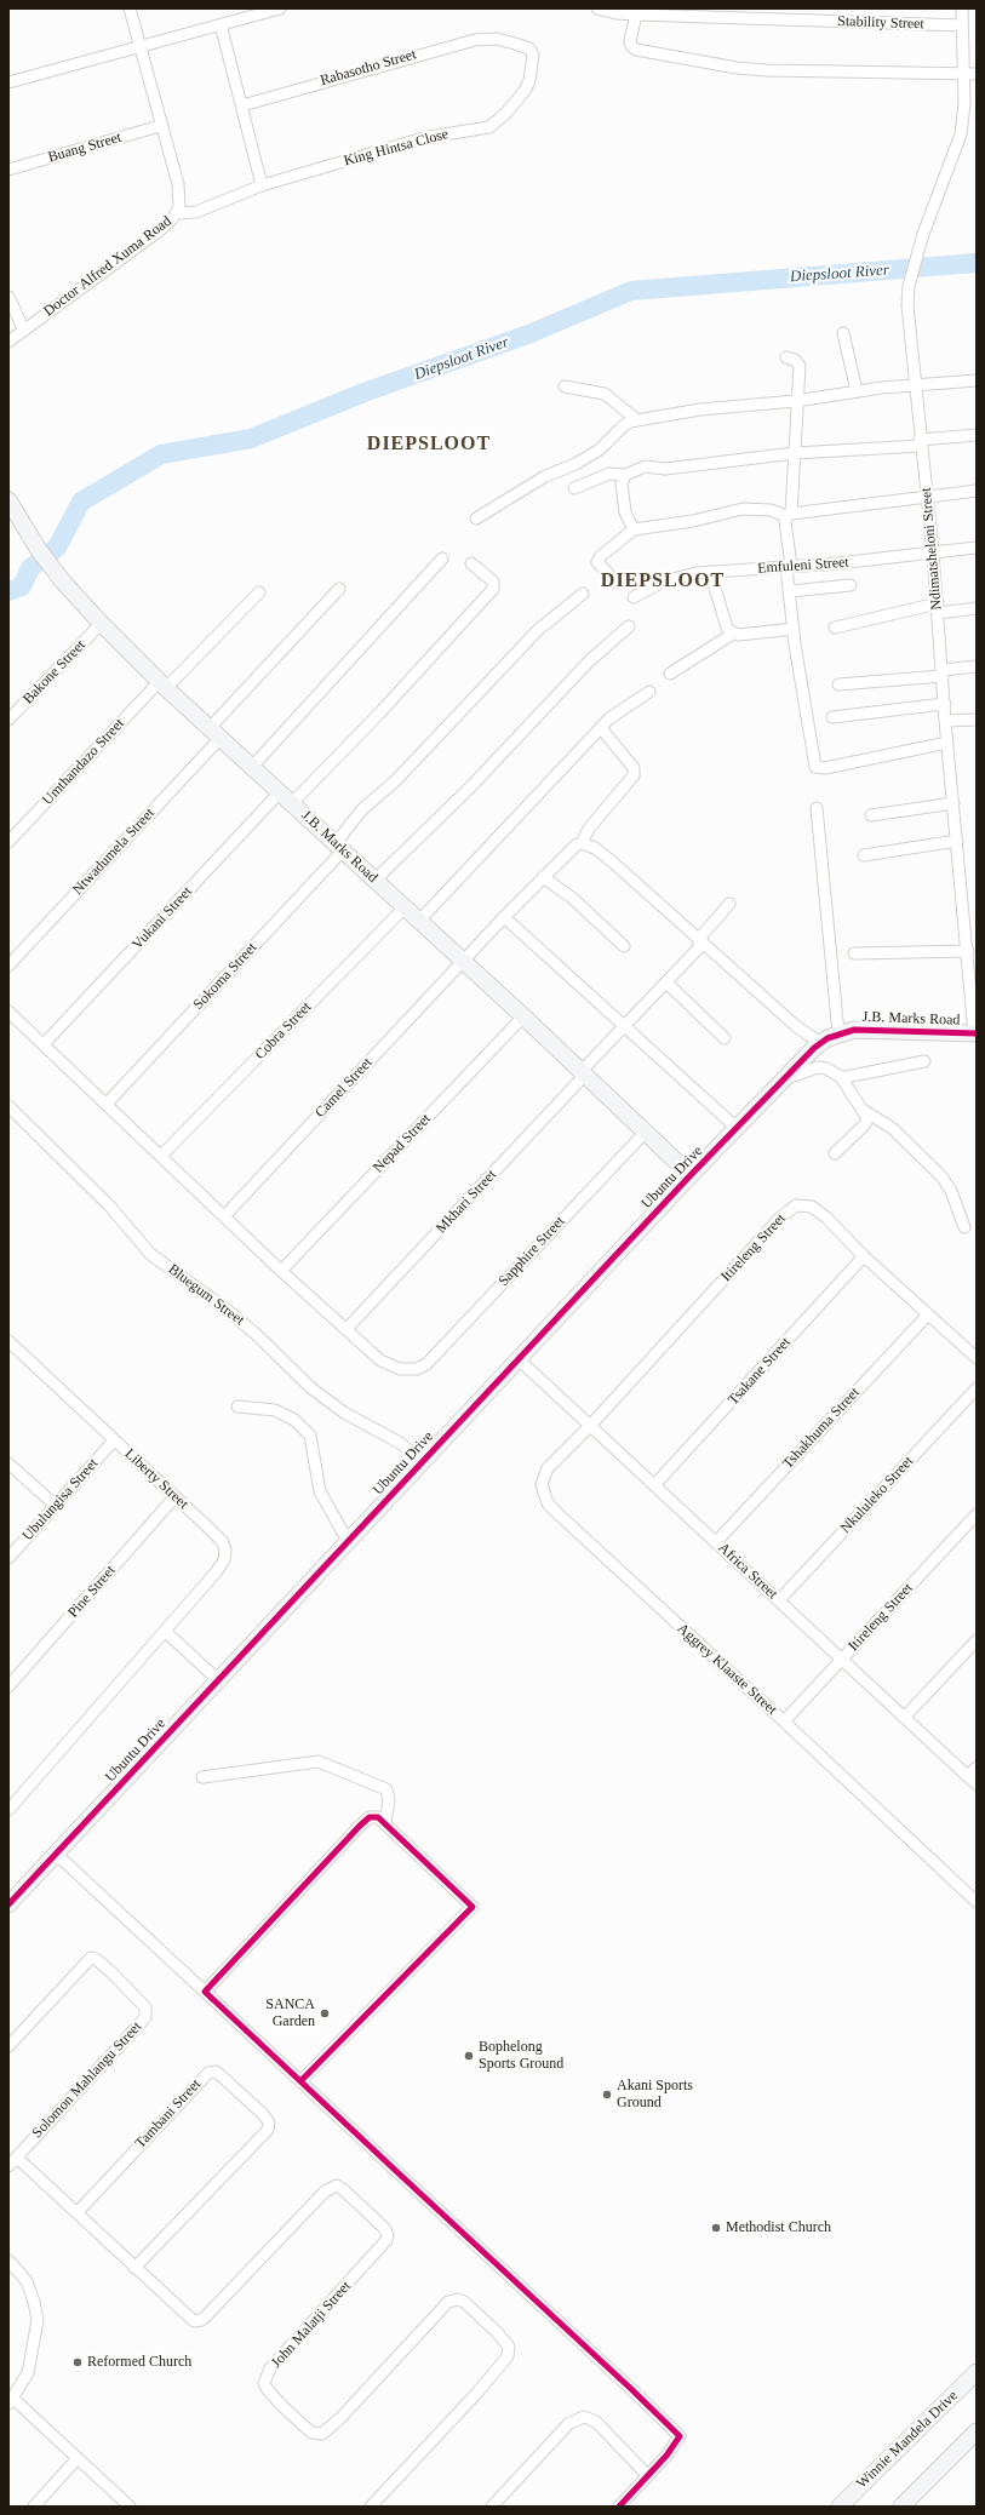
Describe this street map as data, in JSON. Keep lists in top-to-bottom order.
{
  "streets": {
    "street": [
      "Stability Street",
      "Rabasotho Street",
      "Buang Street",
      "King Hintsa Close",
      "Doctor Alfred Xuma Road",
      "Ndimatsheloni Street",
      "Emfuleni Street",
      "Bakone Street",
      "Umthandazo Street",
      "J.B. Marks Road",
      "Ntwadumela Street",
      "Vukani Street",
      "Sokoma Street",
      "Cobra Street",
      "Camel Street",
      "Nepad Street",
      "Ubuntu Drive",
      "Mkhari Street",
      "Itireleng Street",
      "Sapphire Street",
      "Bluegum Street",
      "Tsakane Street",
      "Tshakhuma Street",
      "Liberty Street",
      "Nkululeko Street",
      "Ubulungisa Street",
      "Africa Street",
      "Pine Street",
      "Aggrey Klaaste Street",
      "Solomon Mahlangu Street",
      "Tambani Street",
      "John Malatji Street",
      "Winnie Mandela Drive"
    ]
  },
  "crossings": [
    ["Stability Street", "Ndimatsheloni Street"],
    ["Rabasotho Street", "King Hintsa Close"],
    ["Buang Street", "Doctor Alfred Xuma Road"],
    ["King Hintsa Close", "Doctor Alfred Xuma Road"],
    ["Ndimatsheloni Street", "Emfuleni Street"],
    ["Ndimatsheloni Street", "J.B. Marks Road"],
    ["Bakone Street", "J.B. Marks Road"],
    ["Umthandazo Street", "J.B. Marks Road"],
    ["J.B. Marks Road", "Ntwadumela Street"],
    ["J.B. Marks Road", "Vukani Street"],
    ["J.B. Marks Road", "Sokoma Street"],
    ["J.B. Marks Road", "Cobra Street"],
    ["J.B. Marks Road", "Camel Street"],
    ["J.B. Marks Road", "Nepad Street"],
    ["J.B. Marks Road", "Ubuntu Drive"],
    ["J.B. Marks Road", "Mkhari Street"],
    ["J.B. Marks Road", "Sapphire Street"],
    ["Ubuntu Drive", "Bluegum Street"],
    ["Ubuntu Drive", "Africa Street"],
    ["Mkhari Street", "Sapphire Street"],
    ["Itireleng Street", "Tsakane Street"],
    ["Itireleng Street", "Tshakhuma Street"],
    ["Itireleng Street", "Africa Street"],
    ["Itireleng Street", "Aggrey Klaaste Street"],
    ["Tsakane Street", "Africa Street"],
    ["Tshakhuma Street", "Africa Street"],
    ["Liberty Street", "Ubulungisa Street"],
    ["Liberty Street", "Pine Street"],
    ["Nkululeko Street", "Africa Street"],
    ["Africa Street", "Aggrey Klaaste Street"],
    ["Solomon Mahlangu Street", "John Malatji Street"],
    ["Tambani Street", "John Malatji Street"]
  ],
  "districts": ["DIEPSLOOT", "DIEPSLOOT"],
  "water": ["Diepsloot River"],
  "places": [
    "SANCA Garden",
    "Bophelong Sports Ground",
    "Akani Sports Ground",
    "Methodist Church",
    "Reformed Church"
  ]
}
